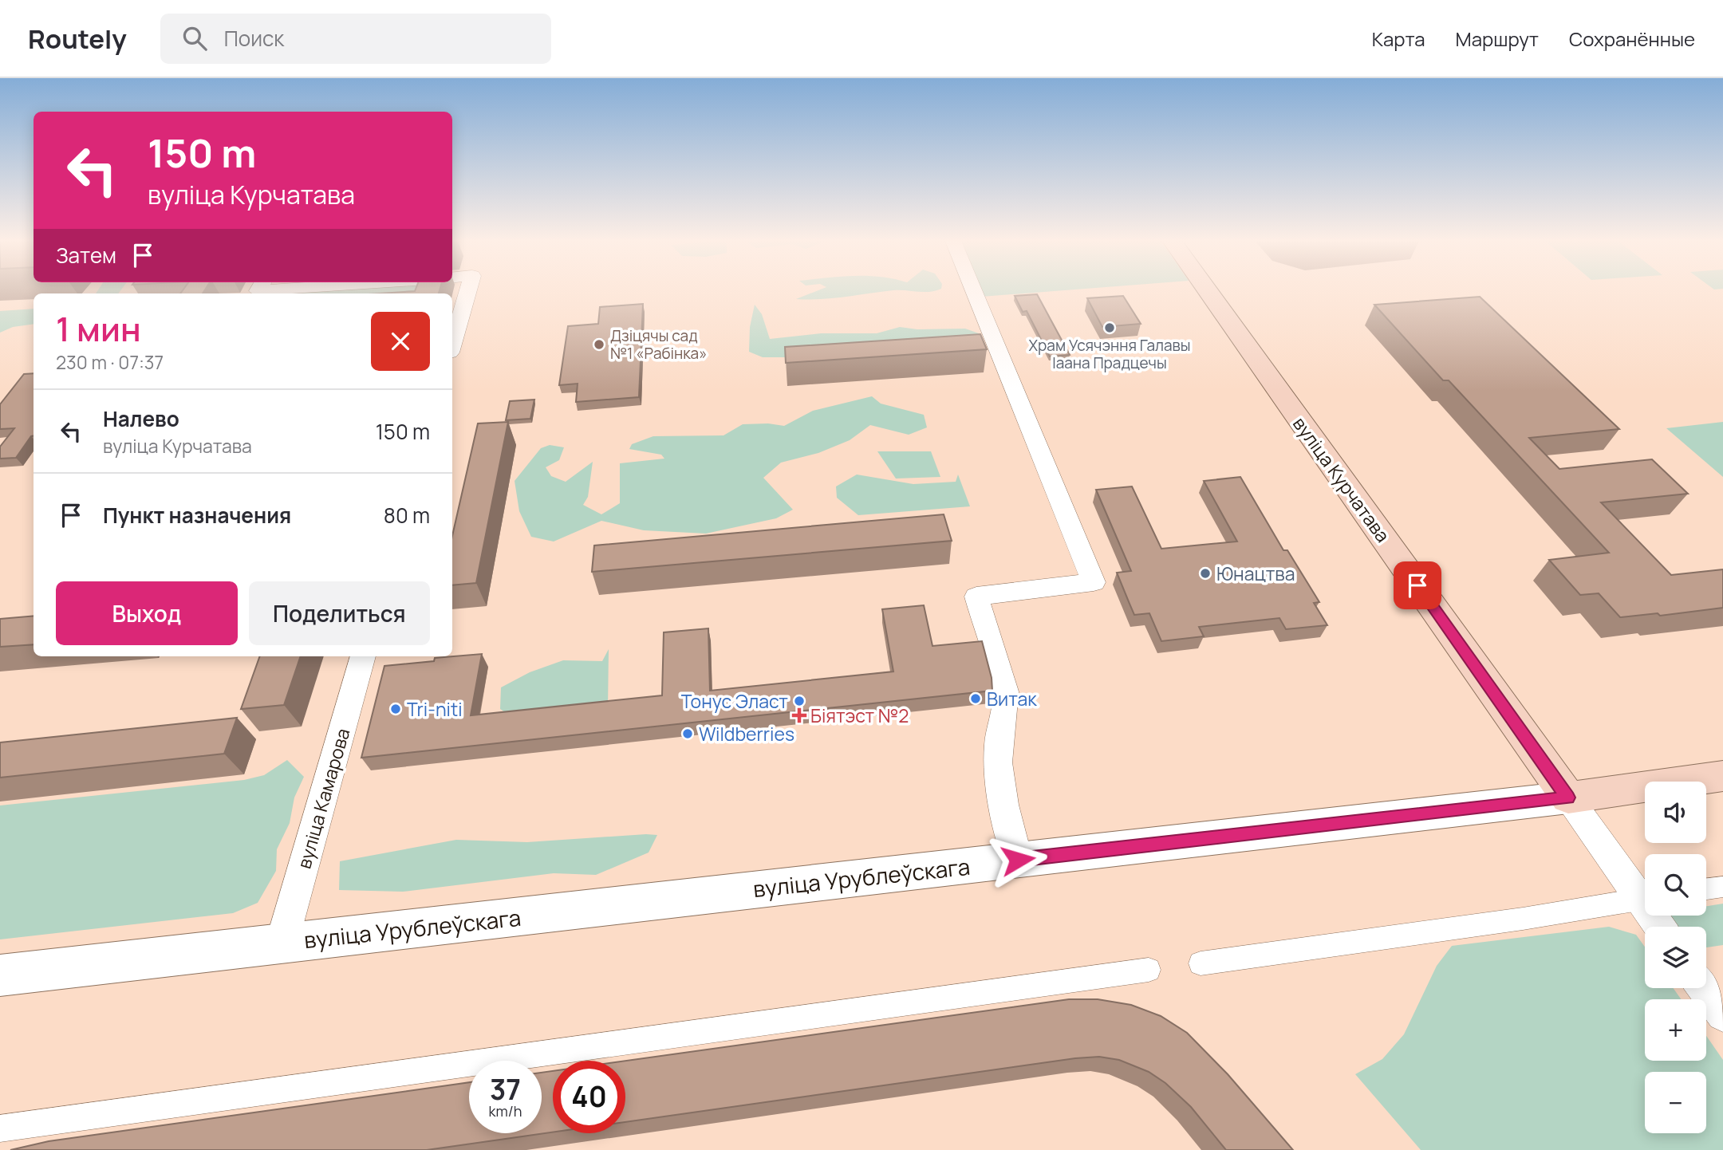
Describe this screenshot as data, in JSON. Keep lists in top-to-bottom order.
{
  "streets": {
    "main road": ["вуліца Курчатава", "вуліца Урублеўскага"],
    "street": ["вуліца Камарова"]
  },
  "crossings": [
    ["вуліца Курчатава", "вуліца Урублеўскага"],
    ["вуліца Камарова", "вуліца Урублеўскага"]
  ],
  "places": {
    "other": [
      "Храм Усячэння Галавы Іаана Прадцечы",
      "Дзіцячы сад №1 «Рабінка»",
      "Юнацтва",
      "Витак",
      "Тонус Эласт",
      "Tri-niti",
      "Wildberries"
    ],
    "health": ["Біятэст №2"]
  },
  "page": {
    "header": "Routely",
    "search": "Поиск",
    "nav": ["Карта", "Маршрут", "Сохранённые"],
    "turn": ["150 m", "вуліца Курчатава"],
    "then": "Затем",
    "heading": ["1 мин", "230 m · 07:37"],
    "list": [
      {
        "name": "Налево",
        "note": "вуліца Курчатава",
        "value": "150 m"
      },
      {
        "name": "Пункт назначения",
        "value": "80 m"
      }
    ],
    "buttons": ["Выход", "Поделиться"],
    "map_buttons": ["+", "−"],
    "speed": "37 km/h",
    "limit": "40"
  }
}
